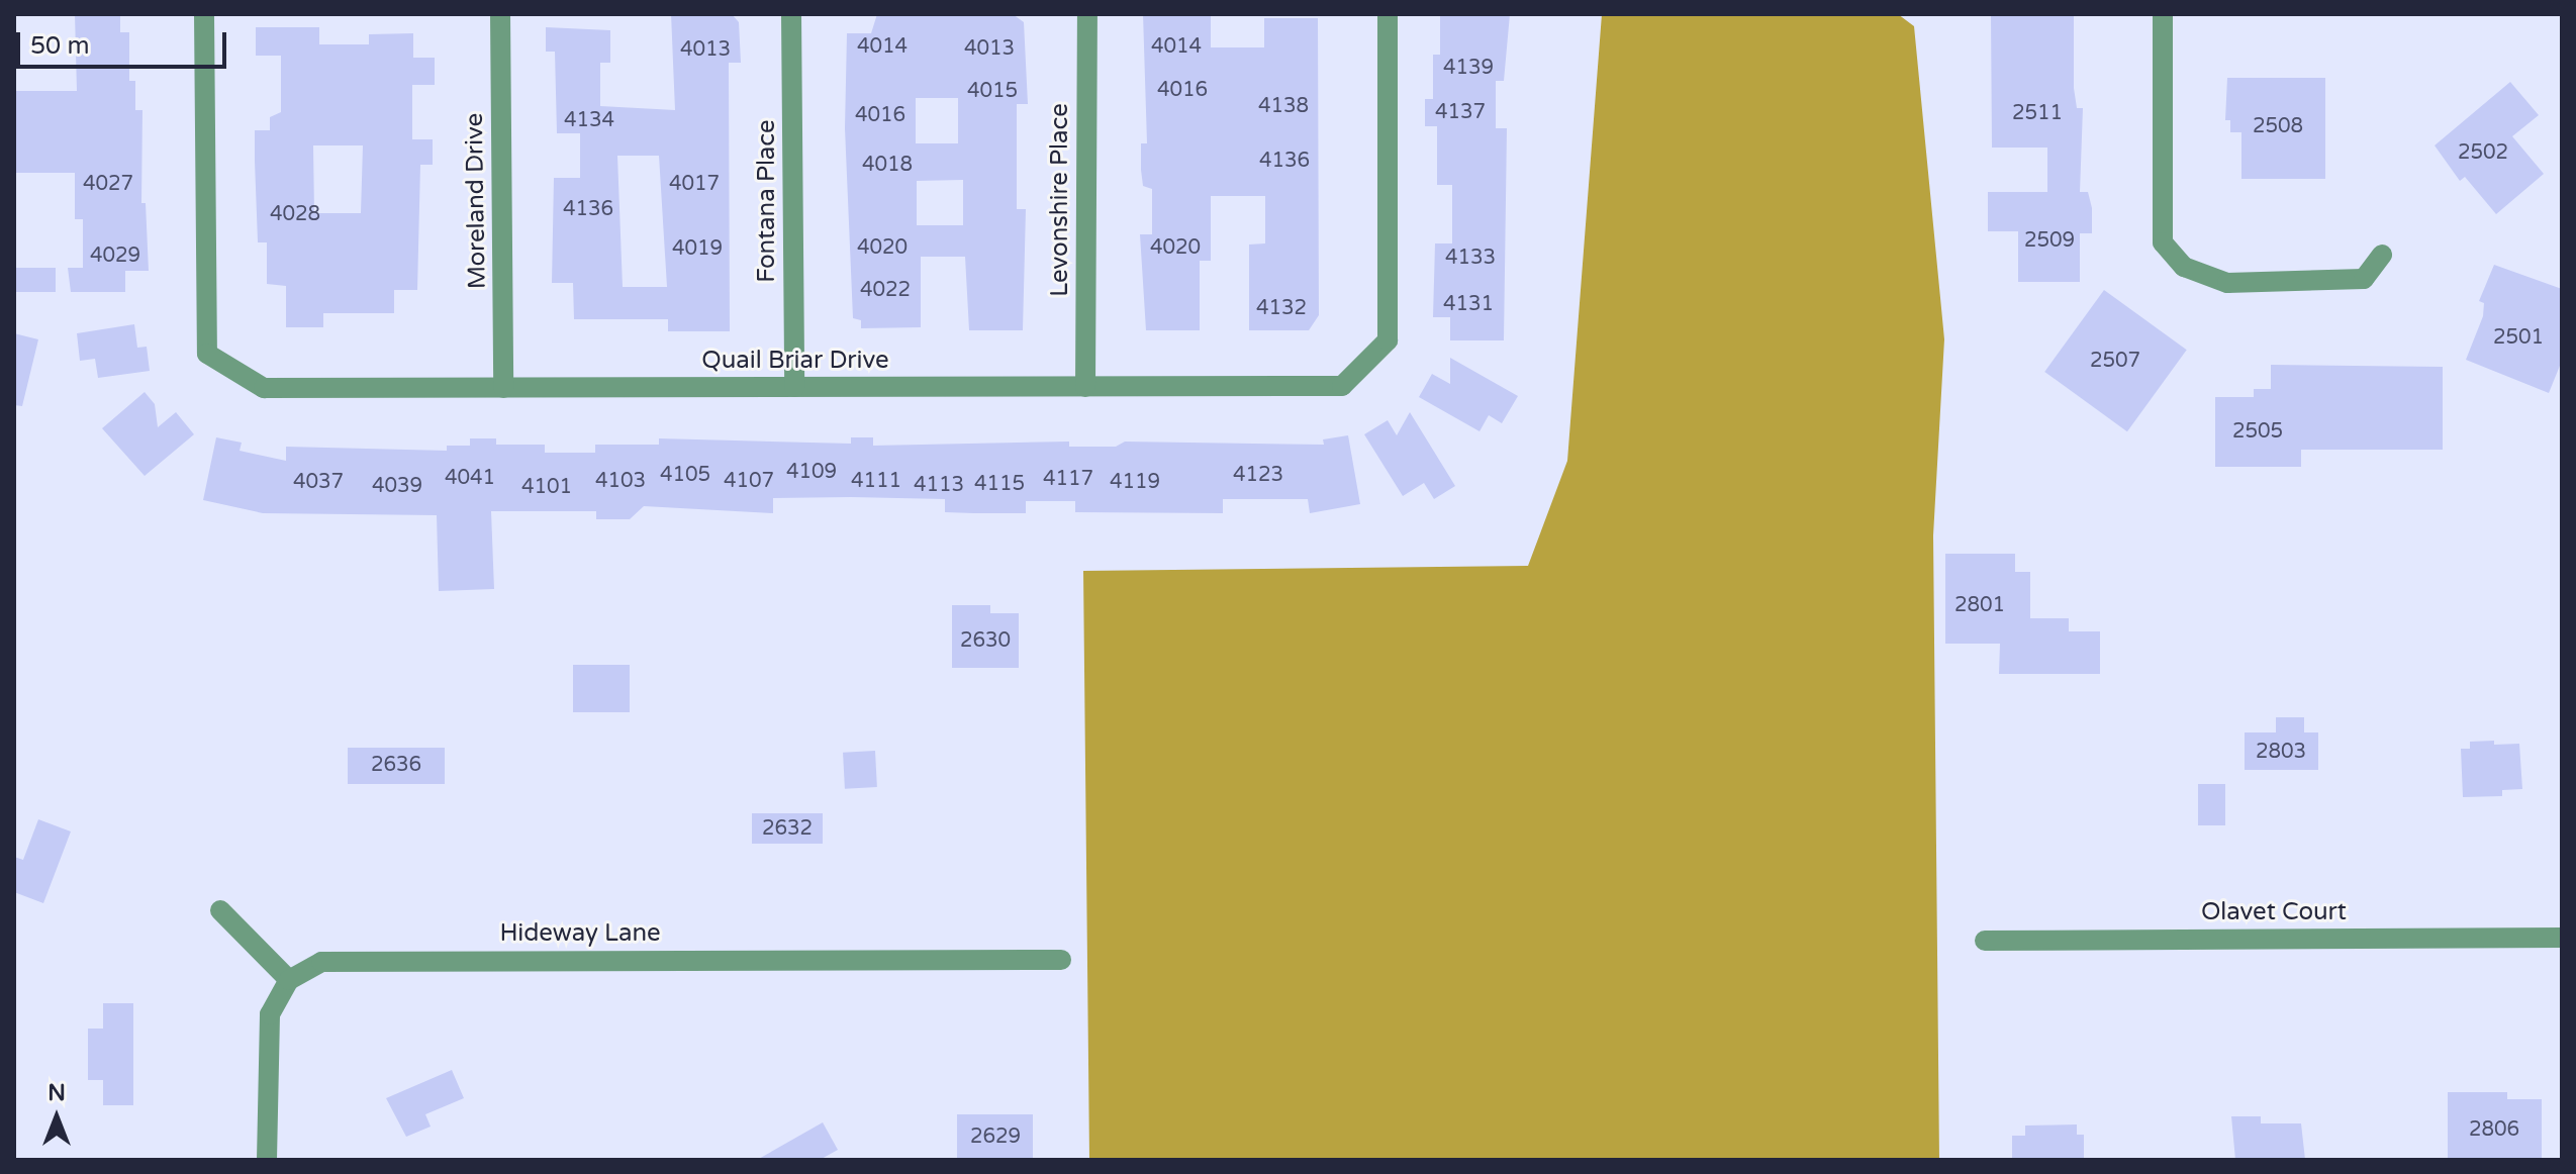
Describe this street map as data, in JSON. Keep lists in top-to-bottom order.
{
  "streets": {
    "street": [
      "Levonshire Place",
      "Moreland Drive",
      "Fontana Place",
      "Quail Briar Drive",
      "Olavet Court",
      "Hideway Lane"
    ]
  },
  "crossings": [
    ["Levonshire Place", "Quail Briar Drive"],
    ["Moreland Drive", "Quail Briar Drive"],
    ["Fontana Place", "Quail Briar Drive"]
  ],
  "house_numbers": [
    "4014",
    "4014",
    "4013",
    "4013",
    "4139",
    "4016",
    "4015",
    "4138",
    "4137",
    "2511",
    "4016",
    "4134",
    "2508",
    "2502",
    "4136",
    "4018",
    "4027",
    "4017",
    "4136",
    "4028",
    "2509",
    "4020",
    "4020",
    "4019",
    "4029",
    "4133",
    "4022",
    "4131",
    "4132",
    "2501",
    "2507",
    "2505",
    "4109",
    "4105",
    "4123",
    "4041",
    "4117",
    "4103",
    "4107",
    "4111",
    "4037",
    "4119",
    "4115",
    "4113",
    "4039",
    "4101",
    "2801",
    "2630",
    "2803",
    "2636",
    "2632",
    "2806",
    "2629"
  ],
  "scale_bar": "50 m",
  "north": "top"
}
